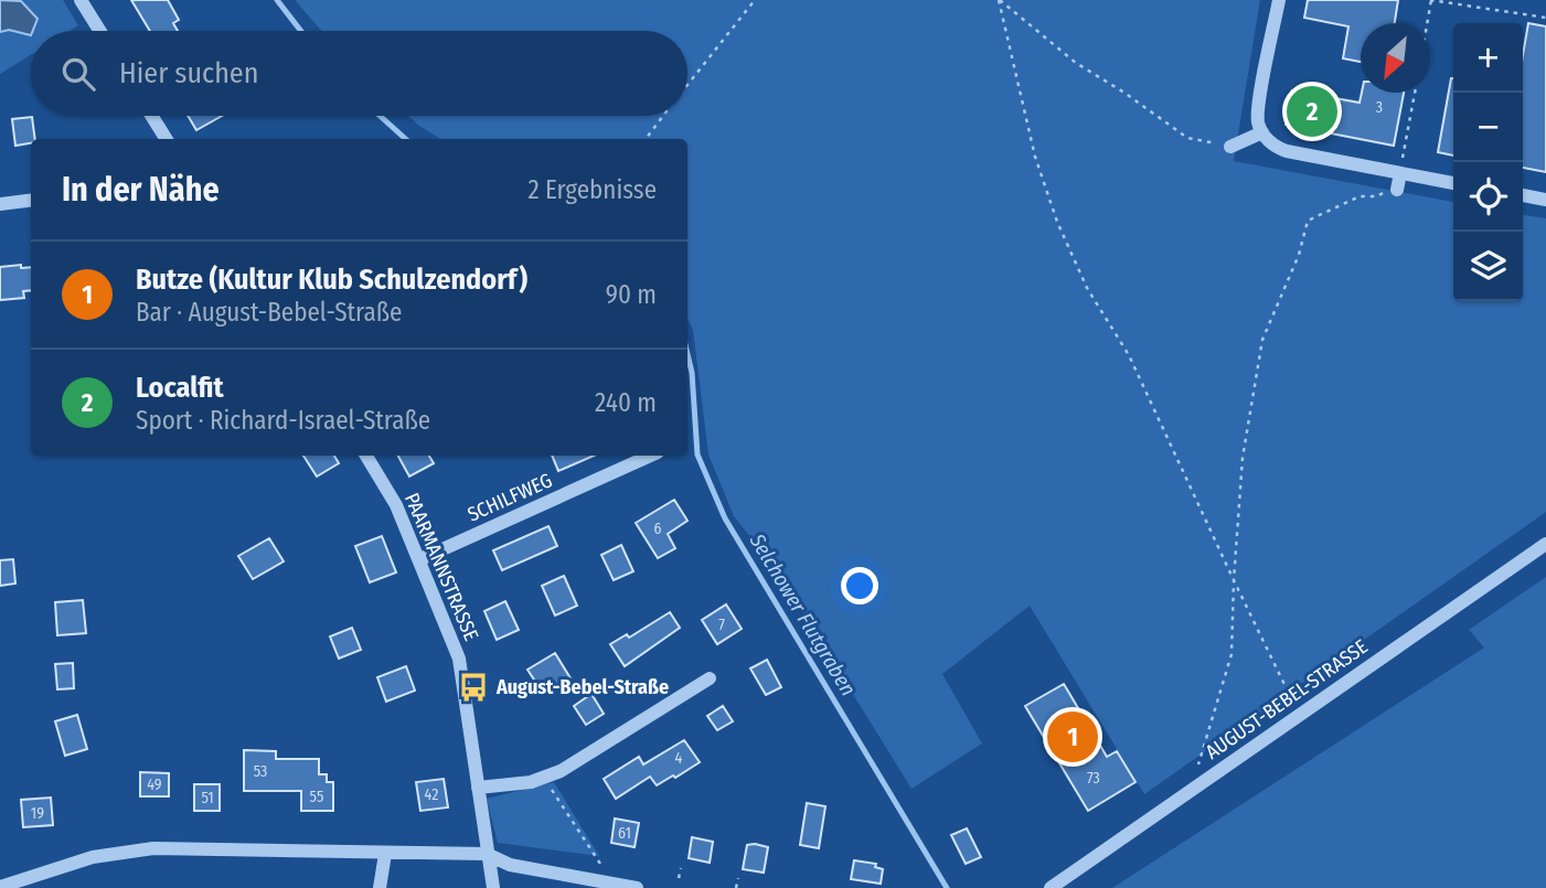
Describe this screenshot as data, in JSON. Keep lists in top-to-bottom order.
{
  "streets": {
    "street": ["SCHILFWEG", "PAARMANNSTRASSE", "AUGUST-BEBEL-STRASSE"]
  },
  "crossings": [
    ["SCHILFWEG", "PAARMANNSTRASSE"]
  ],
  "water": ["Selchower Flutgraben"],
  "places": {
    "bus stop": ["August-Bebel-Straße"]
  },
  "house_numbers": [
    "3",
    "6",
    "7",
    "4",
    "53",
    "73",
    "49",
    "42",
    "55",
    "51",
    "19",
    "61"
  ],
  "north": "bottom left",
  "page": {
    "map_buttons": ["+", "−"],
    "search": "Hier suchen",
    "pins": ["2", "1"],
    "heading": ["In der Nähe", "2 Ergebnisse"],
    "list": [
      {
        "mark": "1",
        "name": "Butze (Kultur Klub Schulzendorf)",
        "note": "Bar · August-Bebel-Straße",
        "value": "90 m"
      },
      {
        "mark": "2",
        "name": "Localfit",
        "note": "Sport · Richard-Israel-Straße",
        "value": "240 m"
      }
    ]
  }
}
